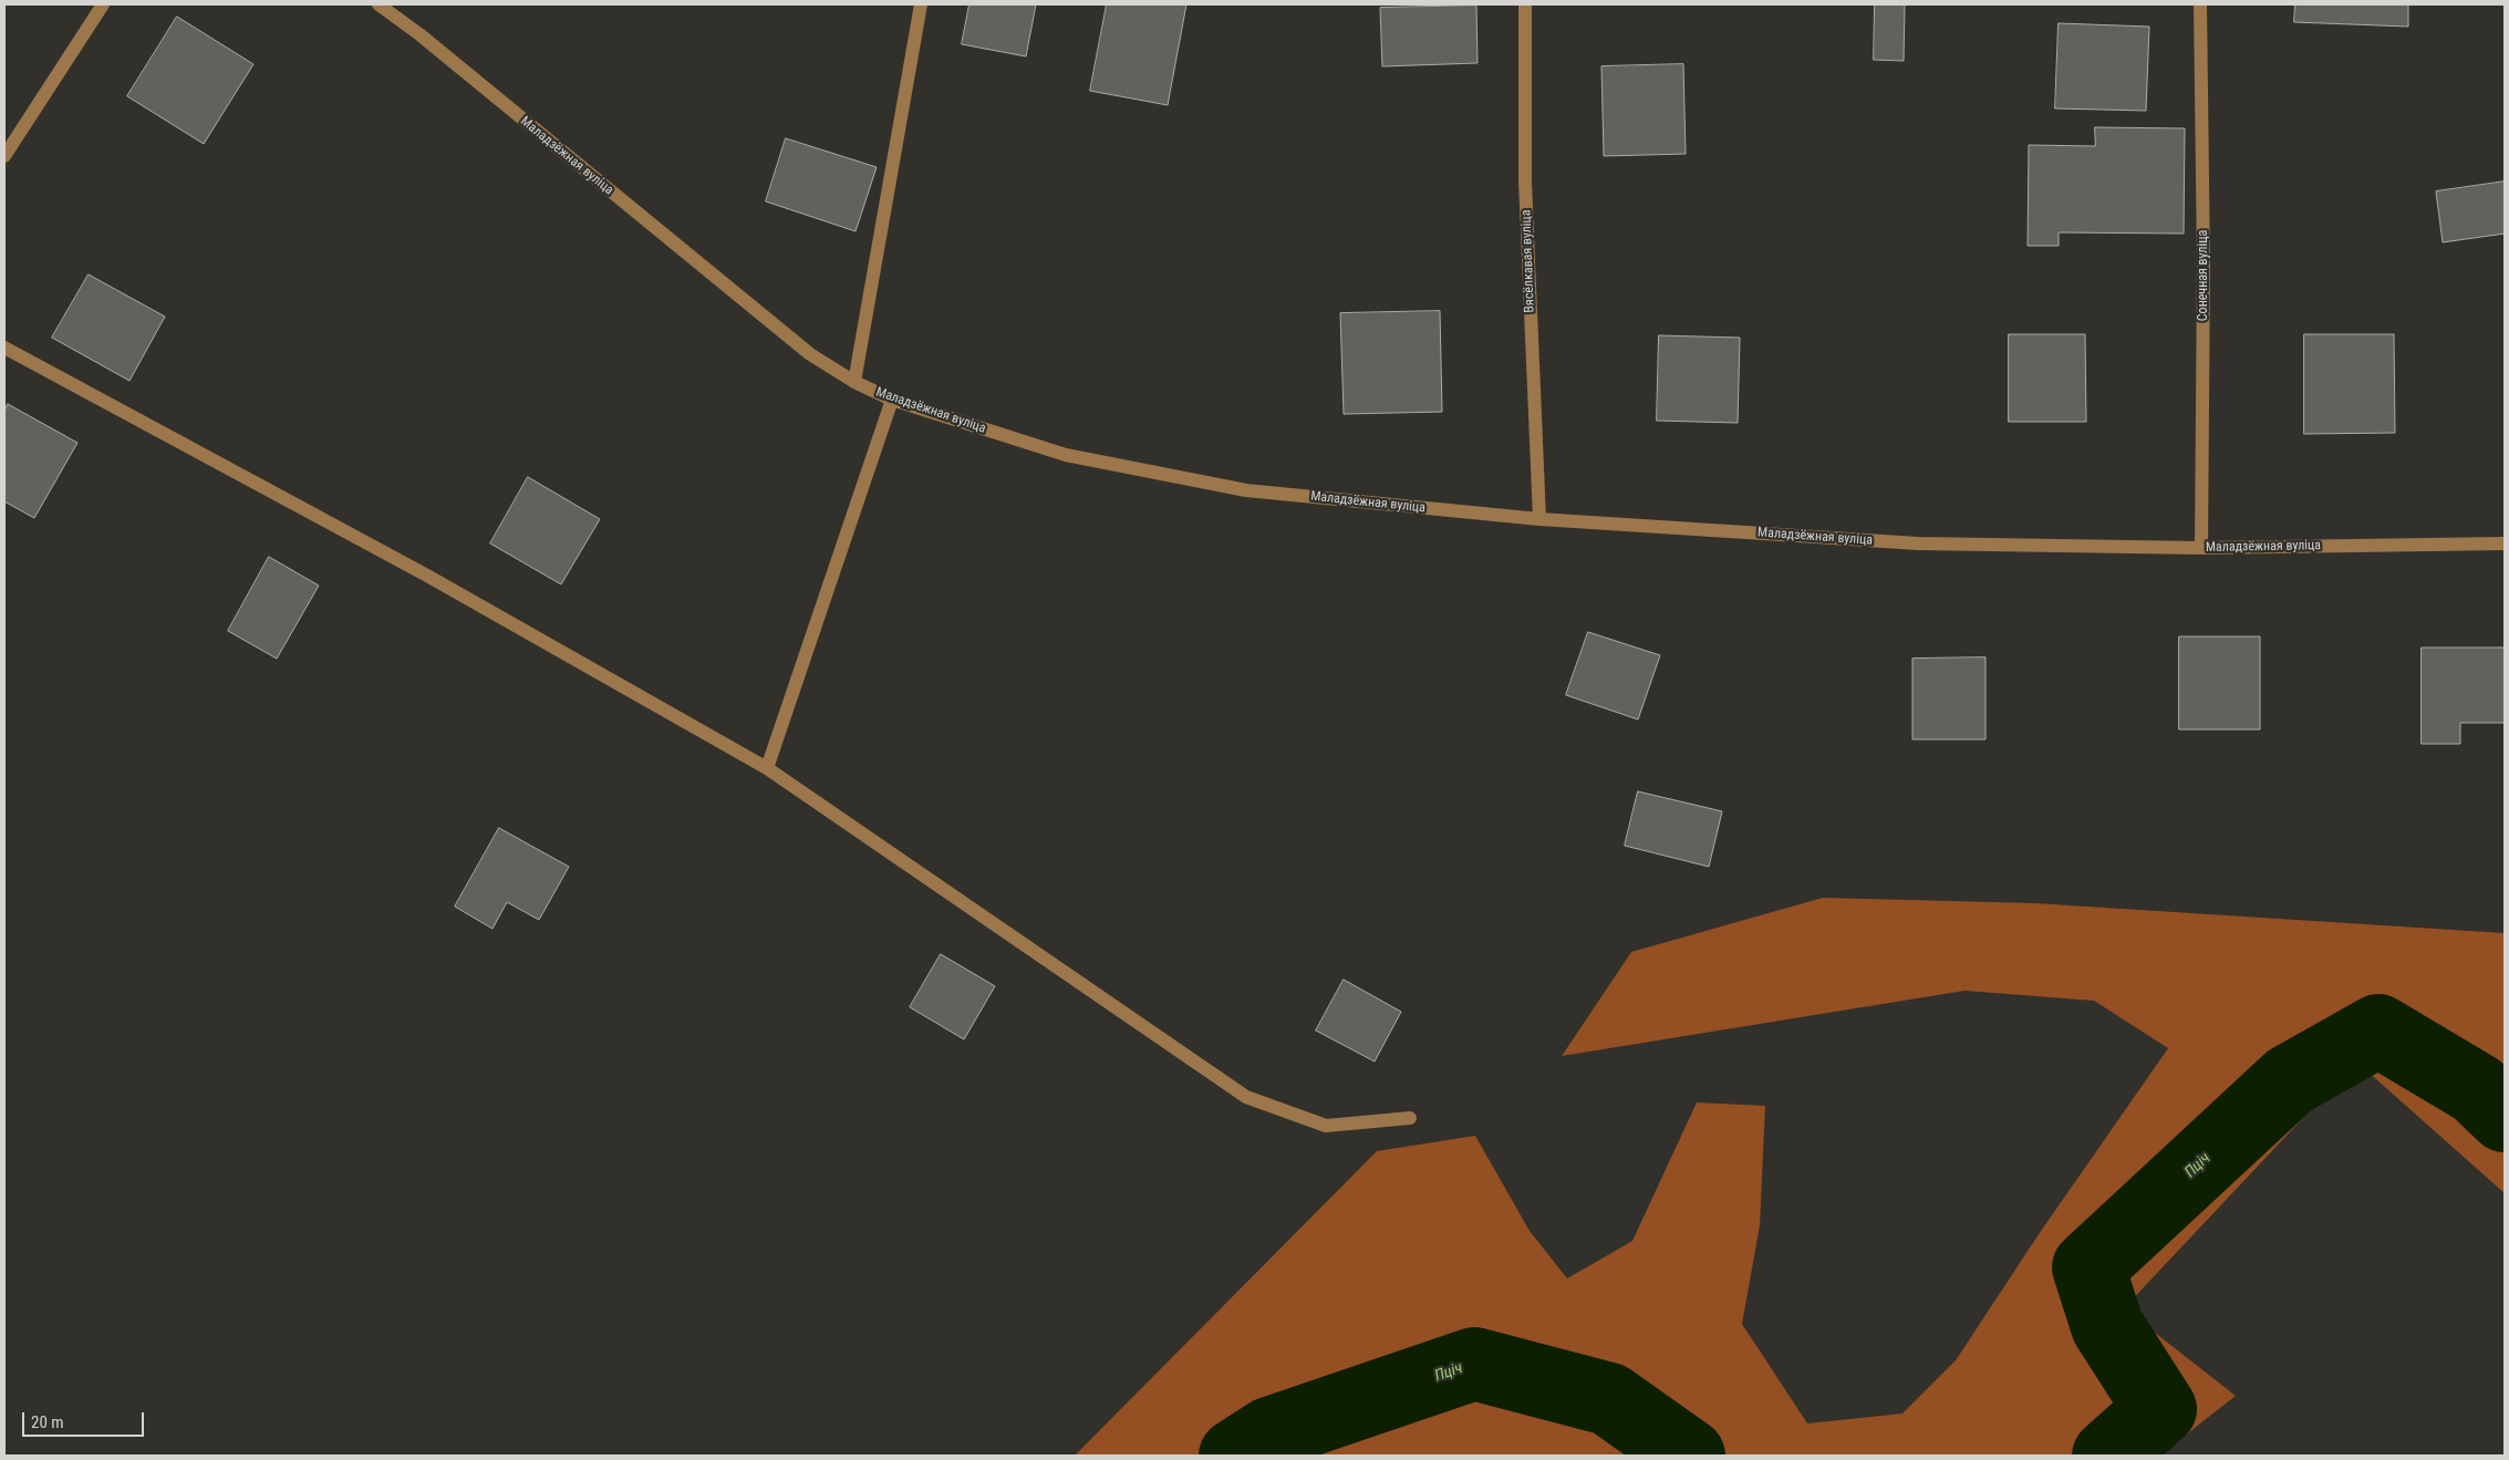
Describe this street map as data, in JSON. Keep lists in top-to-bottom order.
{
  "streets": {
    "street": ["Маладзёжная вуліца", "Вясёлкавая вуліца", "Сонечная вуліца"]
  },
  "crossings": [
    ["Маладзёжная вуліца", "Вясёлкавая вуліца"],
    ["Маладзёжная вуліца", "Сонечная вуліца"]
  ],
  "water": ["Пціч"],
  "scale_bar": "20 m"
}
